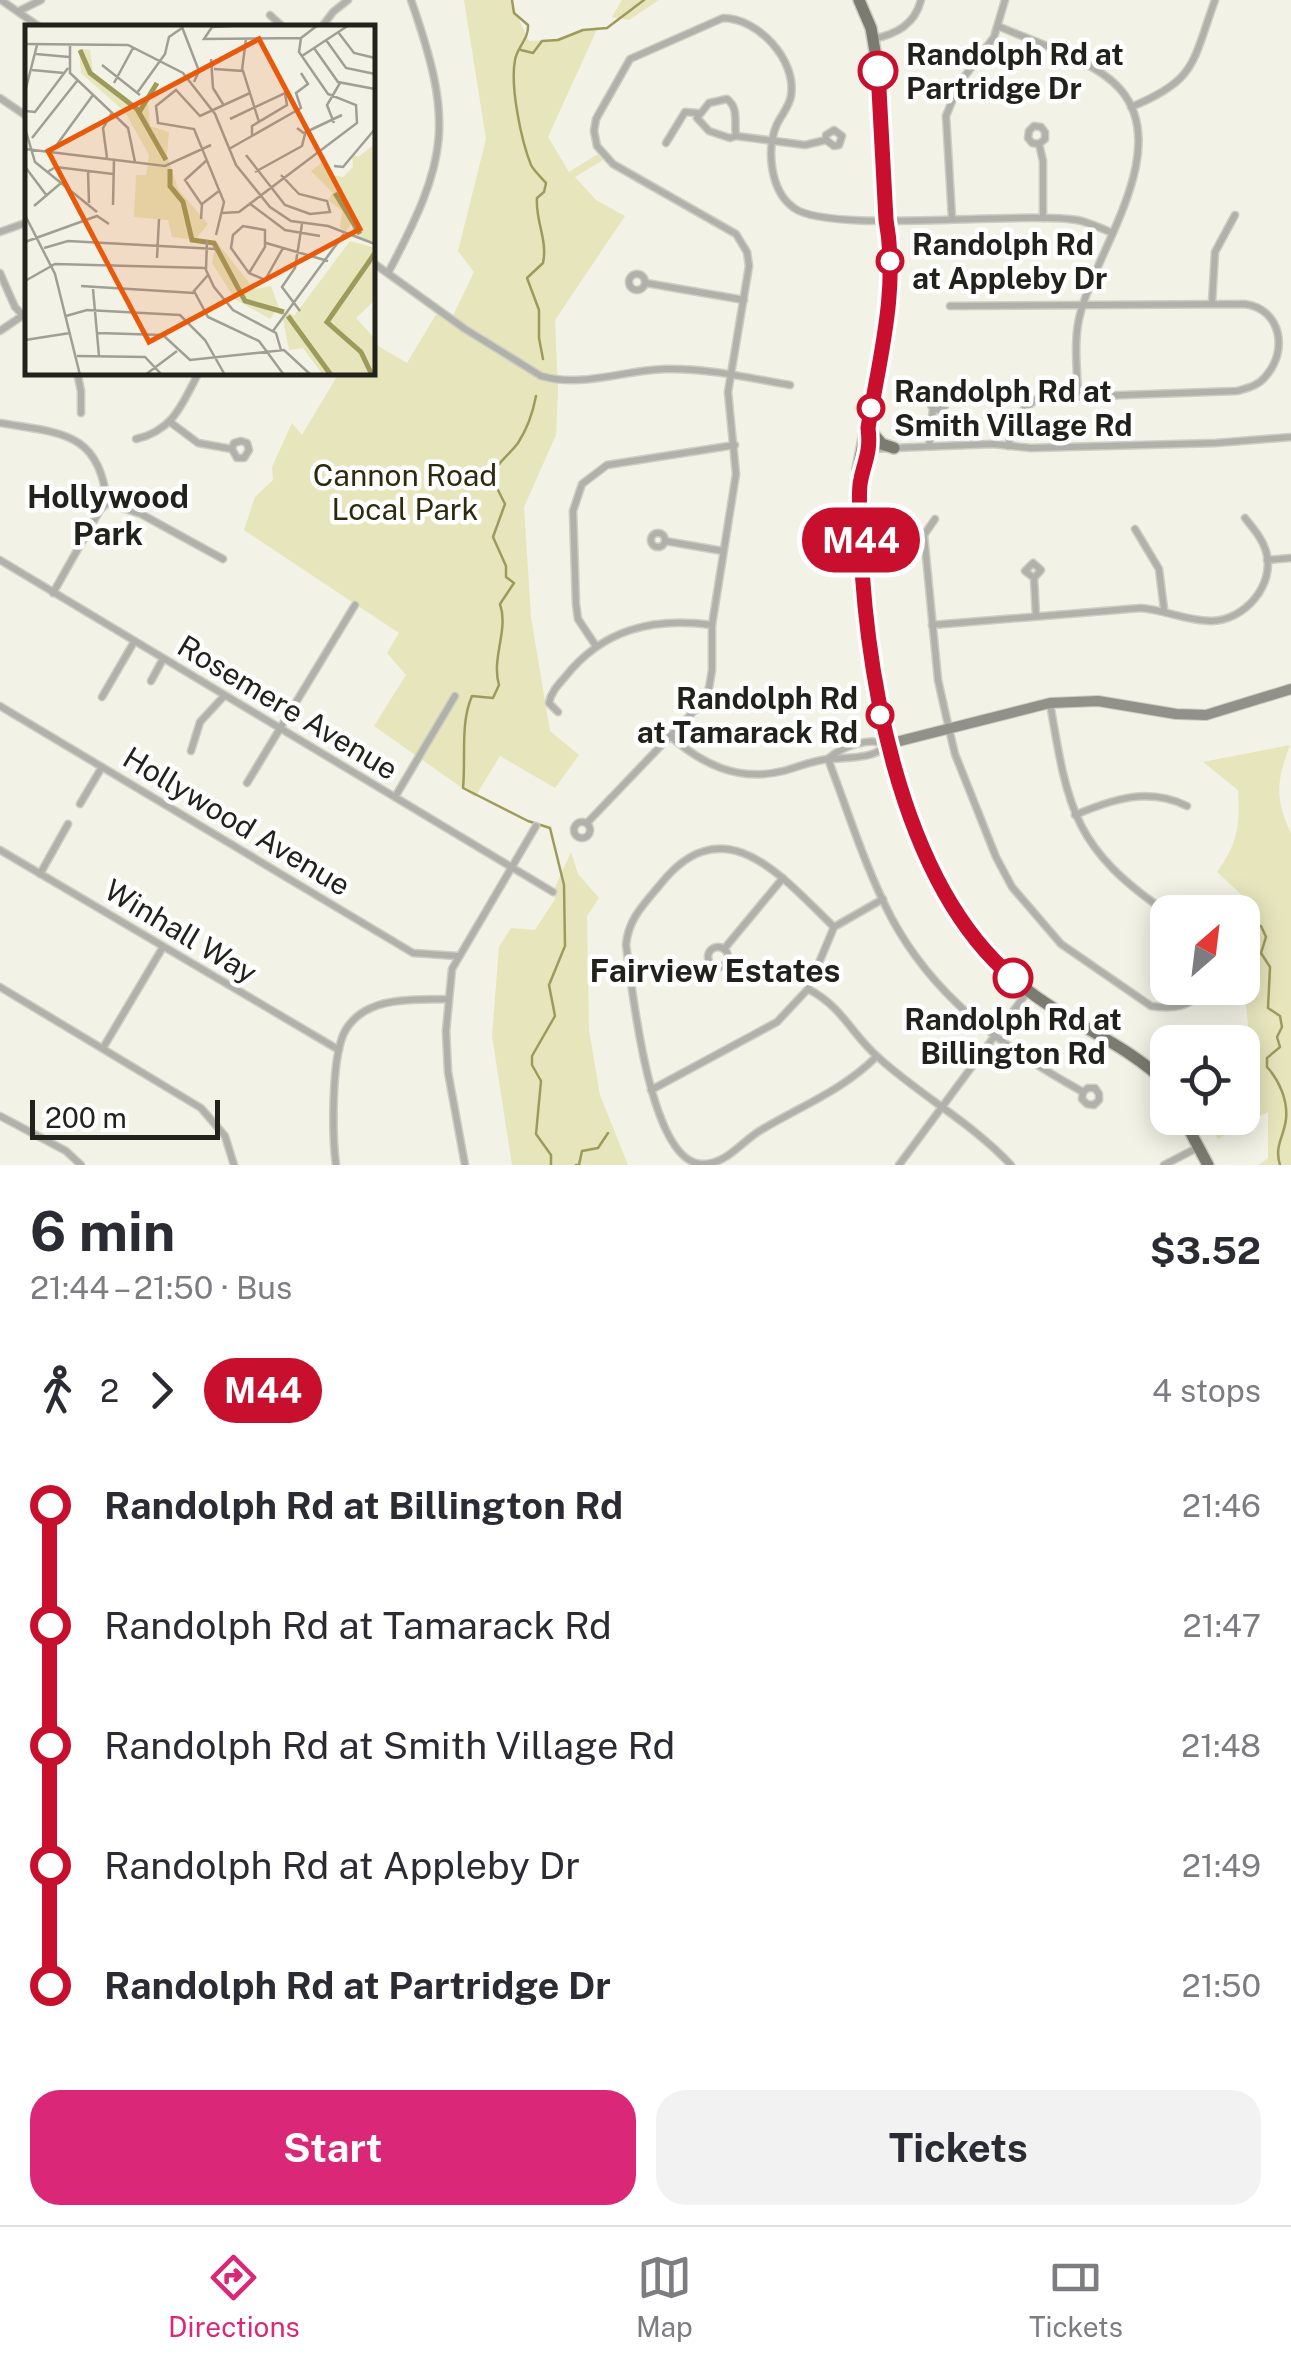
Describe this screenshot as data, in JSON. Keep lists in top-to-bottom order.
{
  "streets": {
    "street": ["Rosemere Avenue", "Hollywood Avenue", "Winhall Way"]
  },
  "districts": ["Hollywood Park", "Fairview Estates"],
  "parks": ["Cannon Road Local Park"],
  "places": [
    "Randolph Rd at Partridge Dr",
    "Randolph Rd at Appleby Dr",
    "Randolph Rd at Smith Village Rd",
    "Randolph Rd at Tamarack Rd",
    "Randolph Rd at Billington Rd"
  ],
  "lines": ["bus line M44"],
  "scale_bar": "200 m",
  "north": "top right",
  "page": {
    "on_map": "M44",
    "scale": "200 m",
    "heading": ["6 min", "21:44 – 21:50 · Bus", "$3.52"],
    "legs": ["2", "M44", "4 stops"],
    "list": [
      {
        "name": "Randolph Rd at Billington Rd",
        "value": "21:46"
      },
      {
        "name": "Randolph Rd at Tamarack Rd",
        "value": "21:47"
      },
      {
        "name": "Randolph Rd at Smith Village Rd",
        "value": "21:48"
      },
      {
        "name": "Randolph Rd at Appleby Dr",
        "value": "21:49"
      },
      {
        "name": "Randolph Rd at Partridge Dr",
        "value": "21:50"
      }
    ],
    "buttons": ["Start", "Tickets"],
    "tabs": ["Directions", "Map", "Tickets"]
  }
}
